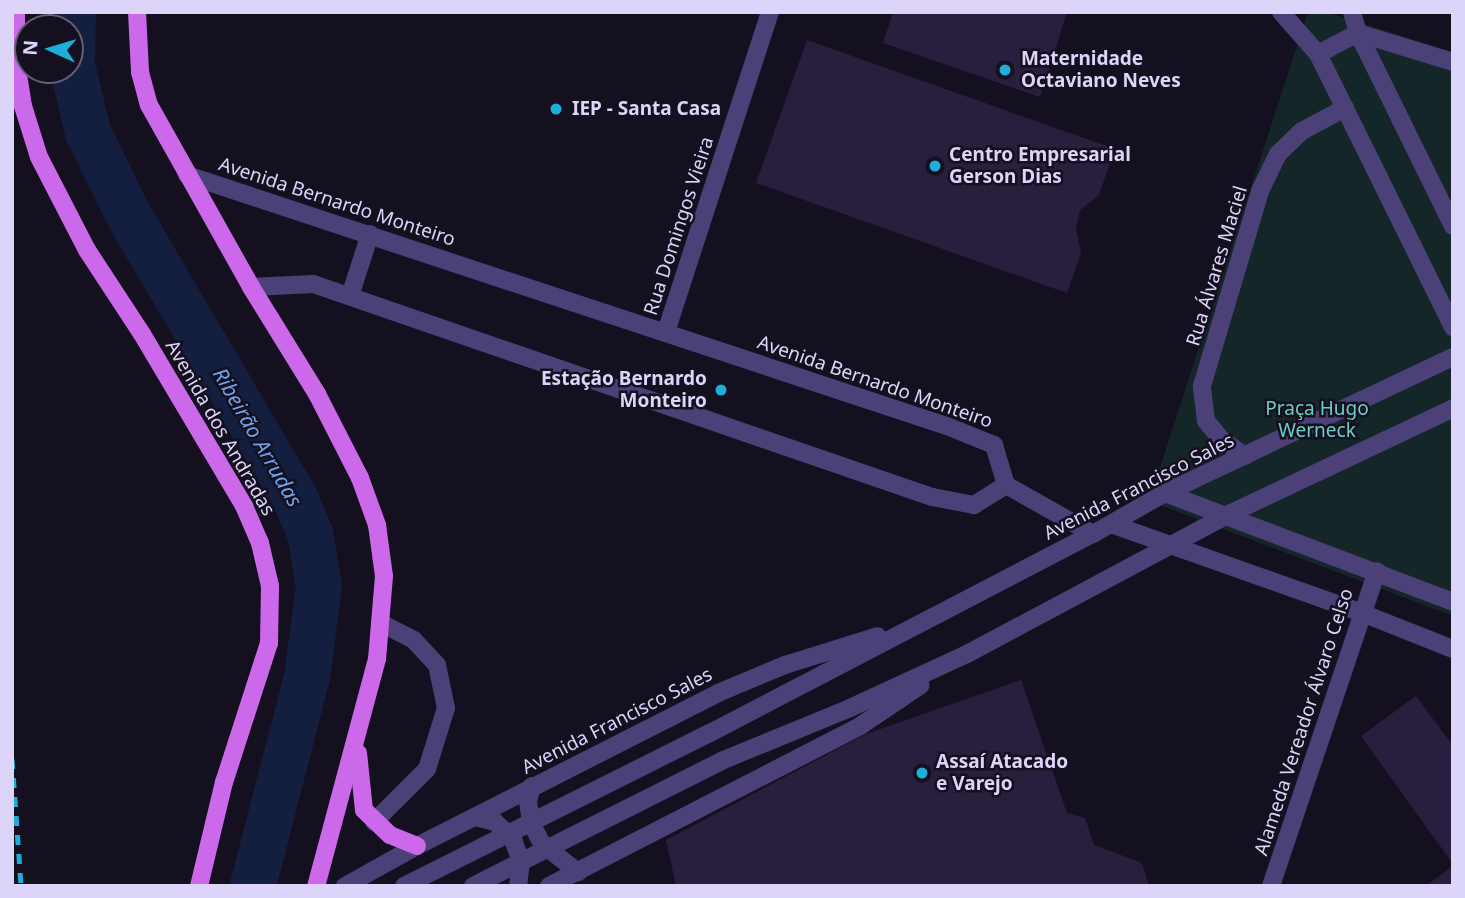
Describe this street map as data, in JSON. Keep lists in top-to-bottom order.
{
  "streets": {
    "main road": ["Avenida dos Andradas"],
    "street": [
      "Avenida Bernardo Monteiro",
      "Rua Domingos Vieira",
      "Rua Álvares Maciel",
      "Avenida Francisco Sales",
      "Alameda Vereador Álvaro Celso"
    ]
  },
  "crossings": [
    ["Avenida Bernardo Monteiro", "Rua Domingos Vieira"],
    ["Rua Álvares Maciel", "Avenida Francisco Sales"]
  ],
  "water": ["Ribeirão Arrudas"],
  "parks": ["Praça Hugo Werneck"],
  "places": [
    "Maternidade Octaviano Neves",
    "IEP - Santa Casa",
    "Centro Empresarial Gerson Dias",
    "Estação Bernardo Monteiro",
    "Assaí Atacado e Varejo"
  ],
  "north": "left"
}
